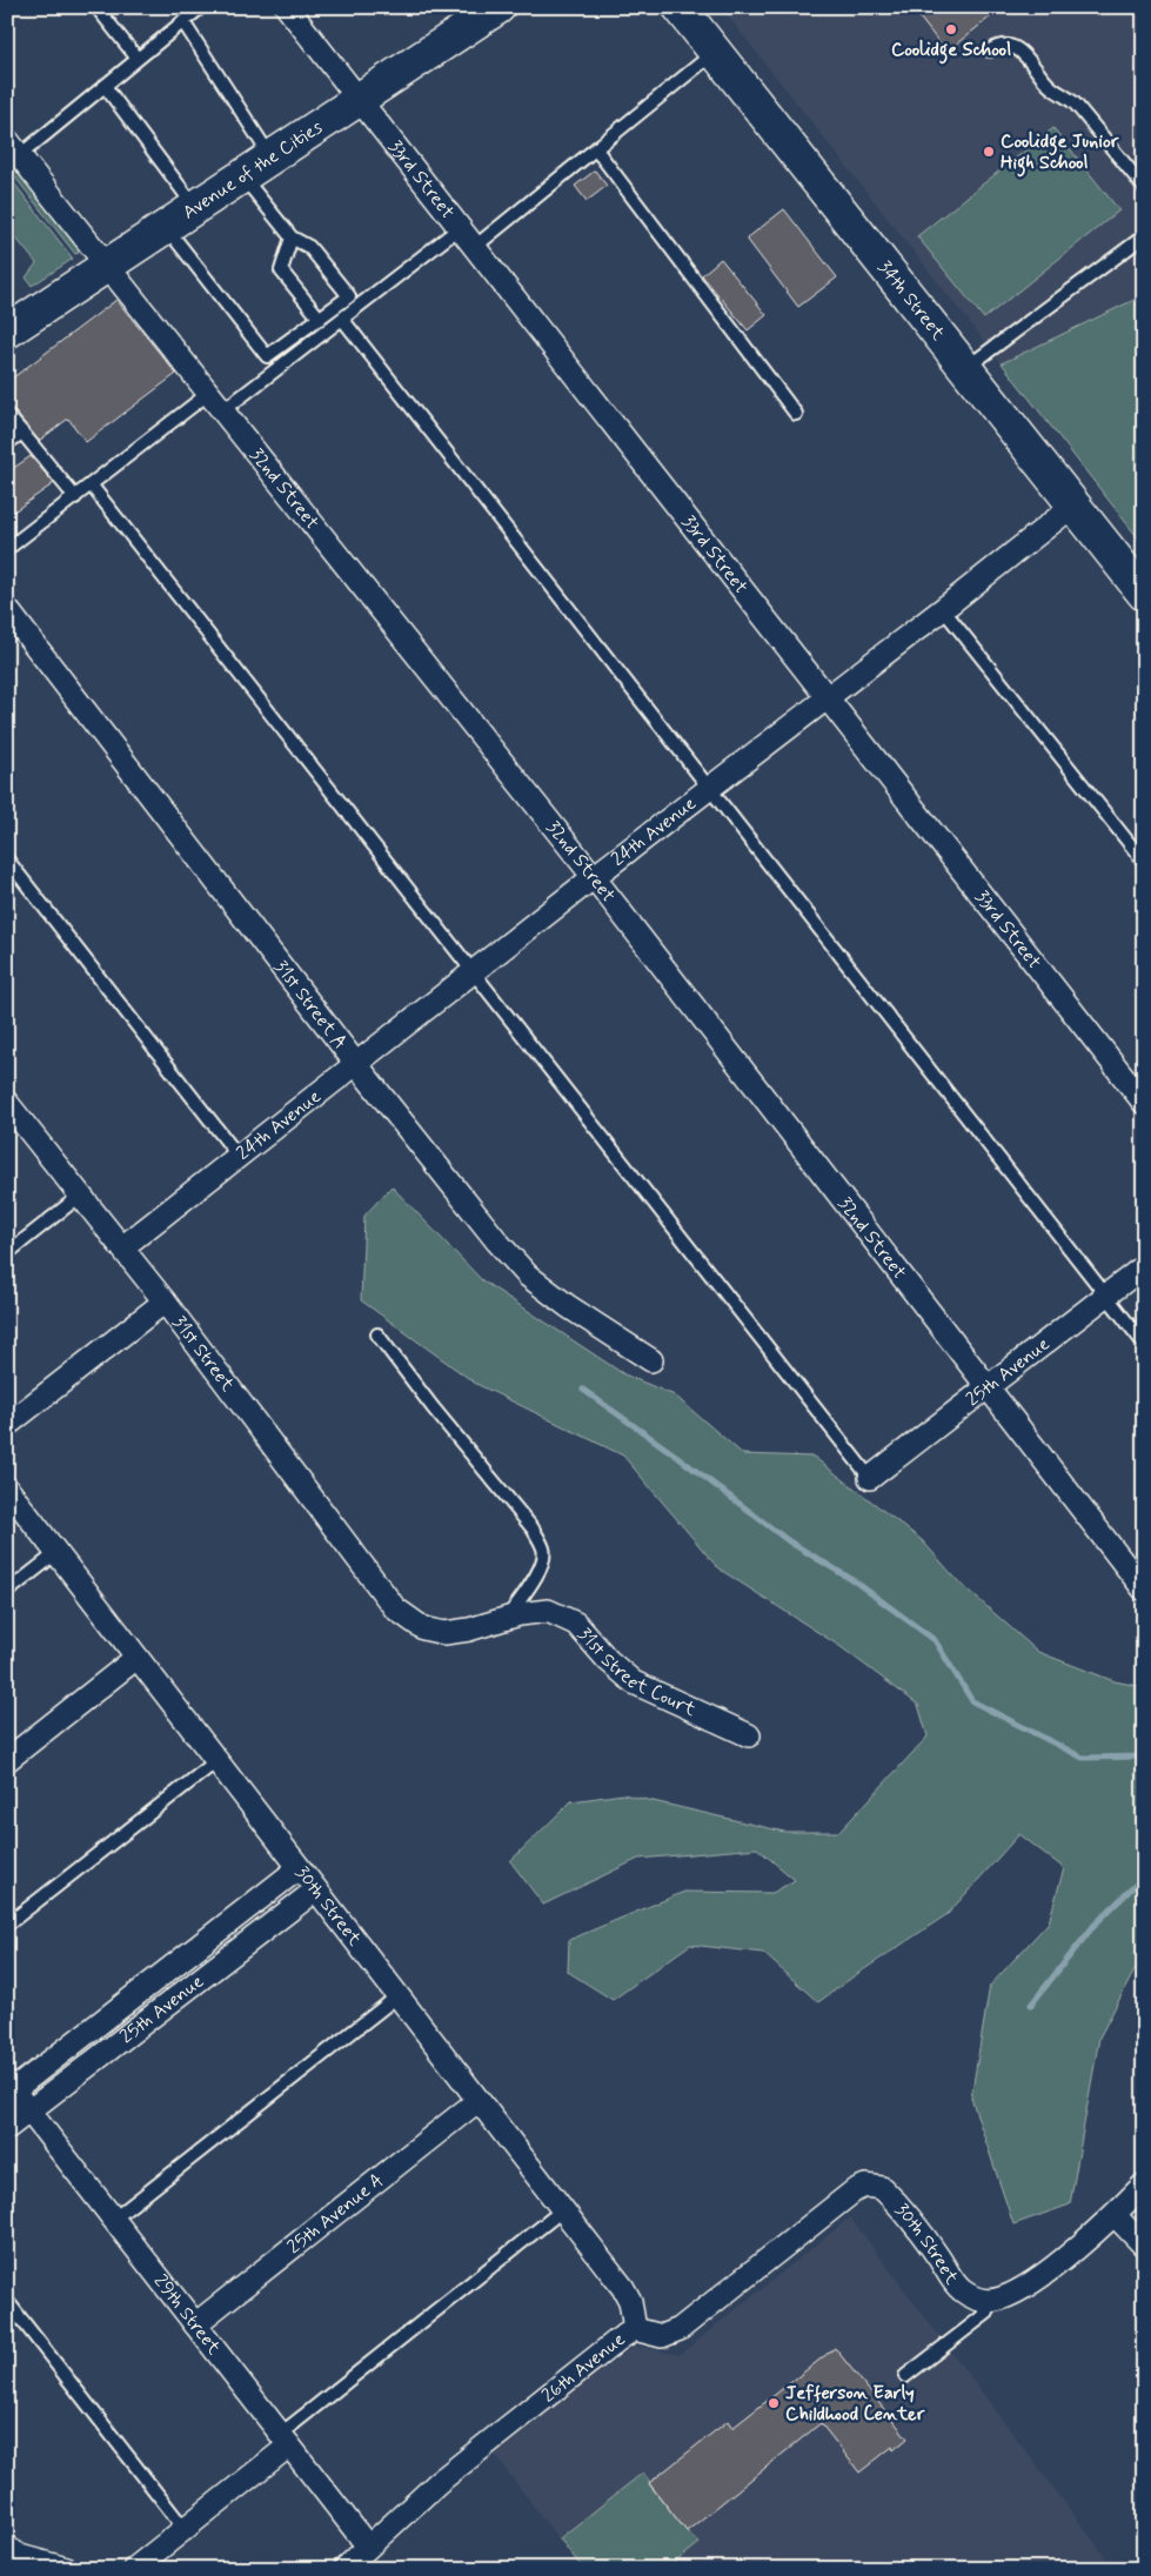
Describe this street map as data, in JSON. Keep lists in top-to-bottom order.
{
  "streets": {
    "street": [
      "Avenue of the Cities",
      "33rd Street",
      "34th Street",
      "32nd Street",
      "24th Avenue",
      "31st Street A",
      "31st Street",
      "25th Avenue",
      "31st Street Court",
      "30th Street",
      "25th Avenue A",
      "29th Street",
      "26th Avenue"
    ]
  },
  "crossings": [
    ["Avenue of the Cities", "33rd Street"],
    ["Avenue of the Cities", "32nd Street"],
    ["33rd Street", "24th Avenue"],
    ["34th Street", "24th Avenue"],
    ["32nd Street", "24th Avenue"],
    ["32nd Street", "25th Avenue"],
    ["24th Avenue", "31st Street A"],
    ["24th Avenue", "31st Street"],
    ["31st Street", "31st Street Court"],
    ["25th Avenue", "30th Street"],
    ["25th Avenue", "29th Street"],
    ["30th Street", "25th Avenue A"],
    ["30th Street", "26th Avenue"],
    ["25th Avenue A", "29th Street"],
    ["29th Street", "26th Avenue"]
  ],
  "places": ["Coolidge School", "Coolidge Junior High School", "Jefferson Early Childhood Center"]
}
